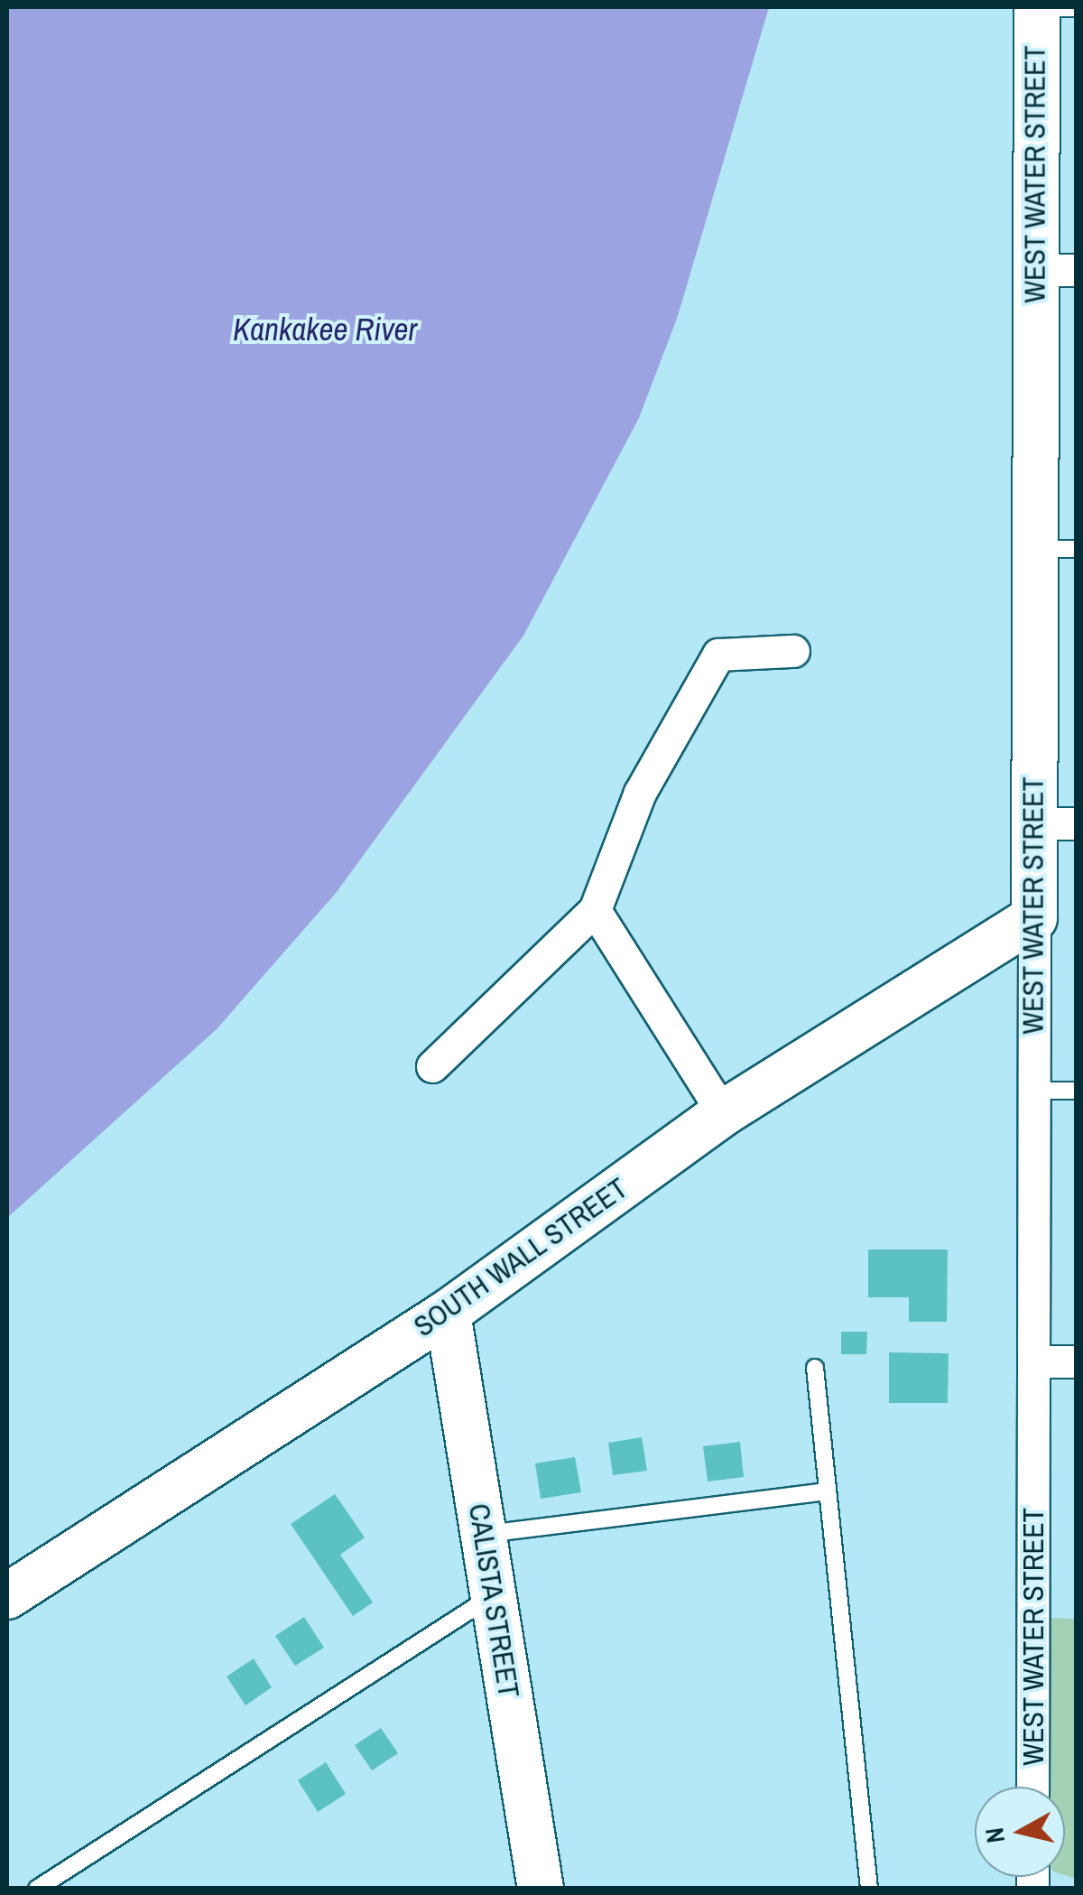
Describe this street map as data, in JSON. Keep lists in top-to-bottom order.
{
  "streets": {
    "main road": ["WEST WATER STREET", "SOUTH WALL STREET", "CALISTA STREET"]
  },
  "crossings": [
    ["WEST WATER STREET", "SOUTH WALL STREET"],
    ["SOUTH WALL STREET", "CALISTA STREET"]
  ],
  "water": ["Kankakee River"],
  "north": "left"
}
